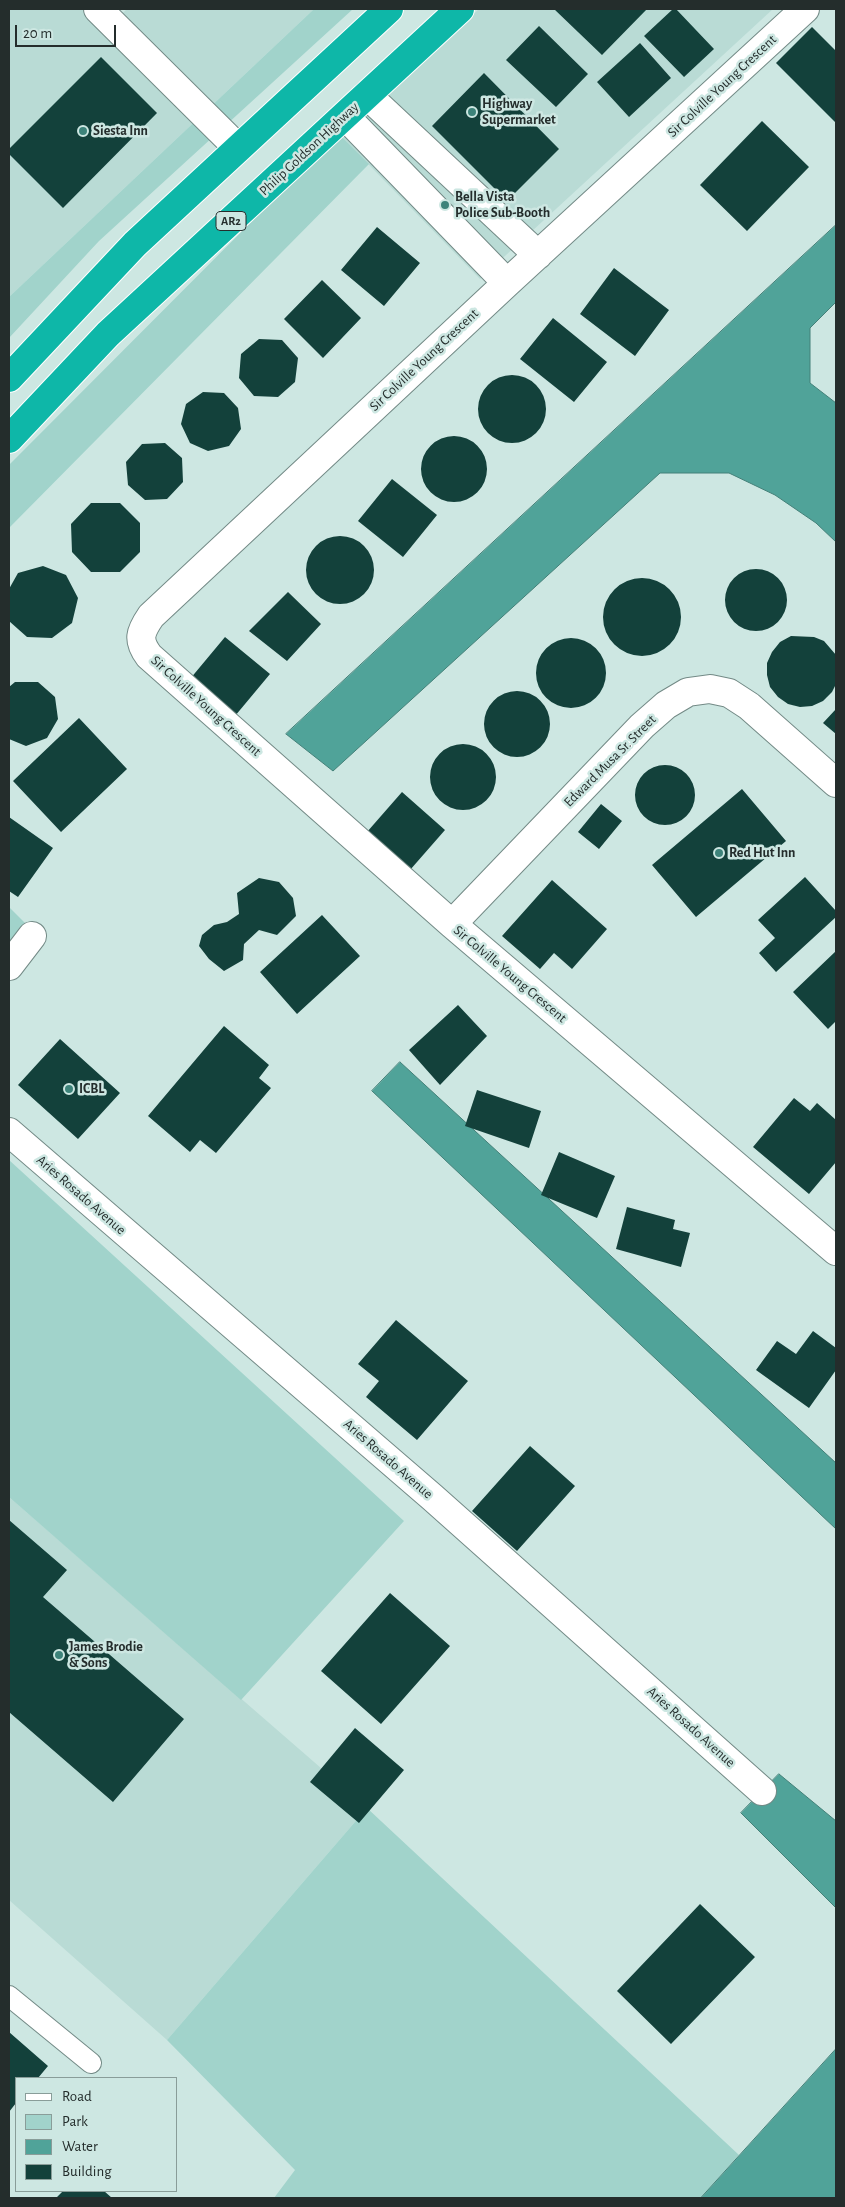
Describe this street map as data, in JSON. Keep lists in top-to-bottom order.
{
  "streets": {
    "highway": ["Philip Goldson Highway", "AR2"],
    "street": ["Sir Colville Young Crescent", "Edward Musa Sr. Street", "Aries Rosado Avenue"]
  },
  "crossings": [
    ["Sir Colville Young Crescent", "Edward Musa Sr. Street"]
  ],
  "places": [
    "Highway Supermarket",
    "Siesta Inn",
    "Bella Vista Police Sub-Booth",
    "Red Hut Inn",
    "ICBL",
    "James Brodie & Sons"
  ],
  "legend": [
    "Road",
    "Park",
    "Water",
    "Building"
  ],
  "scale_bar": "20 m"
}
